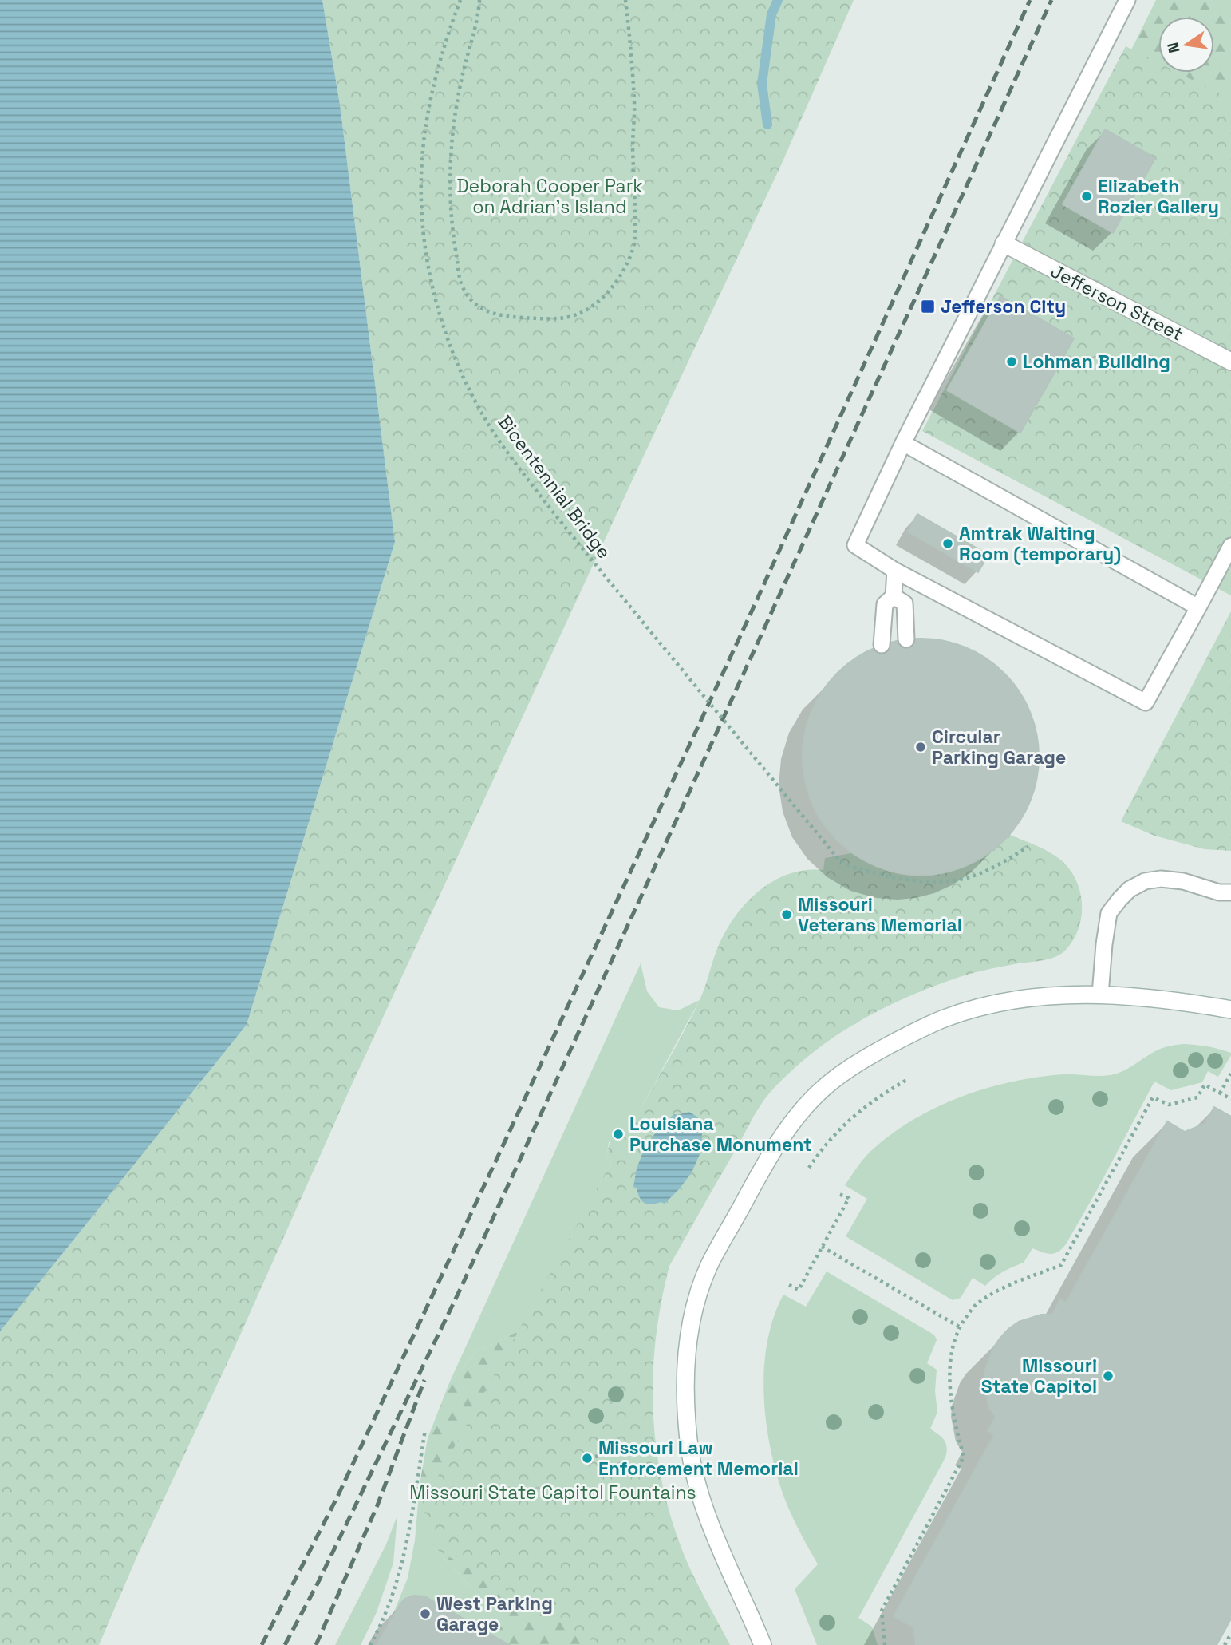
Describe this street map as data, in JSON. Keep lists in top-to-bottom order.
{
  "streets": {
    "street": ["Jefferson Street"],
    "path": ["Bicentennial Bridge"]
  },
  "parks": ["Deborah Cooper Park on Adrian's Island", "Missouri State Capitol Fountains"],
  "places": {
    "other": [
      "Elizabeth Rozier Gallery",
      "Lohman Building",
      "Amtrak Waiting Room (temporary)",
      "Circular Parking Garage",
      "Missouri Veterans Memorial",
      "Louisiana Purchase Monument",
      "Missouri State Capitol",
      "Missouri Law Enforcement Memorial",
      "West Parking Garage"
    ],
    "transit": ["Jefferson City"]
  },
  "north": "left"
}
